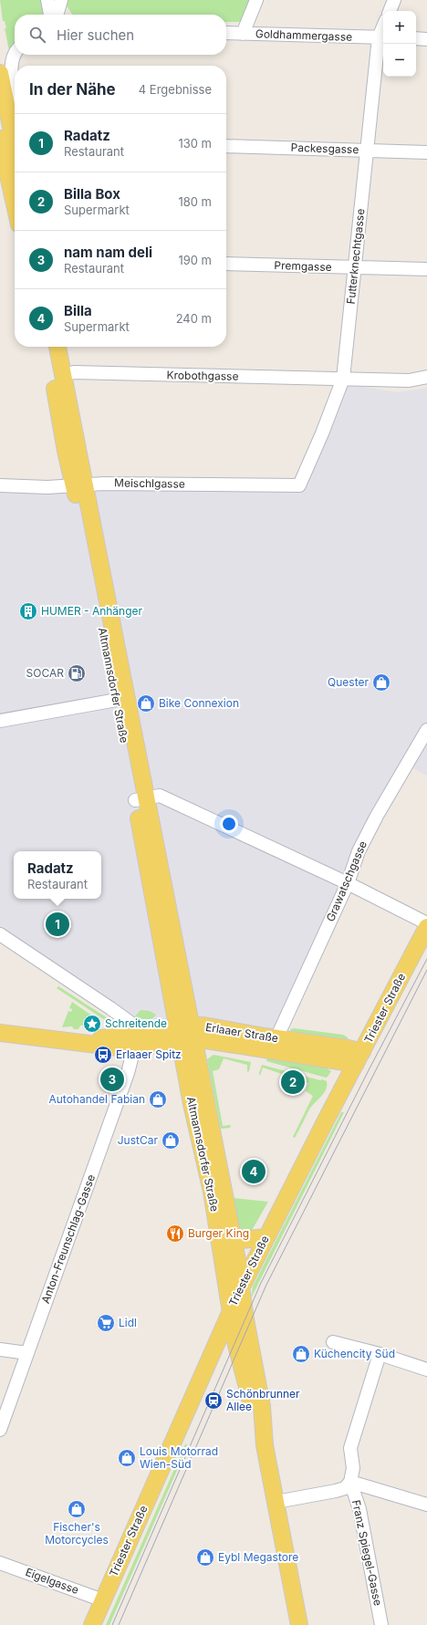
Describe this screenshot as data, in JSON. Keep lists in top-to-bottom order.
{
  "streets": {
    "main road": ["Altmannsdorfer Straße", "Triester Straße", "Erlaaer Straße"],
    "street": [
      "Goldhammergasse",
      "Packesgasse",
      "Futterknechtgasse",
      "Premgasse",
      "Krobothgasse",
      "Meischlgasse",
      "Grawatschgasse",
      "Anton-Freunschlag-Gasse",
      "Franz Spiegel-Gasse",
      "Eigelgasse"
    ]
  },
  "crossings": [
    ["Goldhammergasse", "Futterknechtgasse"],
    ["Packesgasse", "Futterknechtgasse"],
    ["Futterknechtgasse", "Premgasse"],
    ["Futterknechtgasse", "Krobothgasse"],
    ["Futterknechtgasse", "Meischlgasse"],
    ["Krobothgasse", "Altmannsdorfer Straße"],
    ["Meischlgasse", "Altmannsdorfer Straße"],
    ["Altmannsdorfer Straße", "Triester Straße"],
    ["Altmannsdorfer Straße", "Erlaaer Straße"],
    ["Grawatschgasse", "Erlaaer Straße"],
    ["Triester Straße", "Erlaaer Straße"],
    ["Triester Straße", "Eigelgasse"],
    ["Erlaaer Straße", "Anton-Freunschlag-Gasse"]
  ],
  "places": {
    "building": ["HUMER - Anhänger"],
    "fuel station": ["SOCAR"],
    "shop": [
      "Quester",
      "Bike Connexion",
      "Autohandel Fabian",
      "JustCar",
      "Küchencity Süd",
      "Louis Motorrad Wien-Süd",
      "Fischer's Motorcycles",
      "Eybl Megastore"
    ],
    "place": ["Schreitende"],
    "bus stop": ["Erlaaer Spitz"],
    "restaurant": ["Burger King"],
    "supermarket": ["Lidl"],
    "station": ["Schönbrunner Allee"]
  },
  "page": {
    "map_buttons": ["+", "−"],
    "search": "Hier suchen",
    "heading": ["In der Nähe", "4 Ergebnisse"],
    "list": [
      {
        "mark": "1",
        "name": "Radatz",
        "note": "Restaurant",
        "value": "130 m"
      },
      {
        "mark": "2",
        "name": "Billa Box",
        "note": "Supermarkt",
        "value": "180 m"
      },
      {
        "mark": "3",
        "name": "nam nam deli",
        "note": "Restaurant",
        "value": "190 m"
      },
      {
        "mark": "4",
        "name": "Billa",
        "note": "Supermarkt",
        "value": "240 m"
      }
    ],
    "popup": ["Radatz", "Restaurant"],
    "pins": [
      "1",
      "3",
      "2",
      "4"
    ]
  }
}
